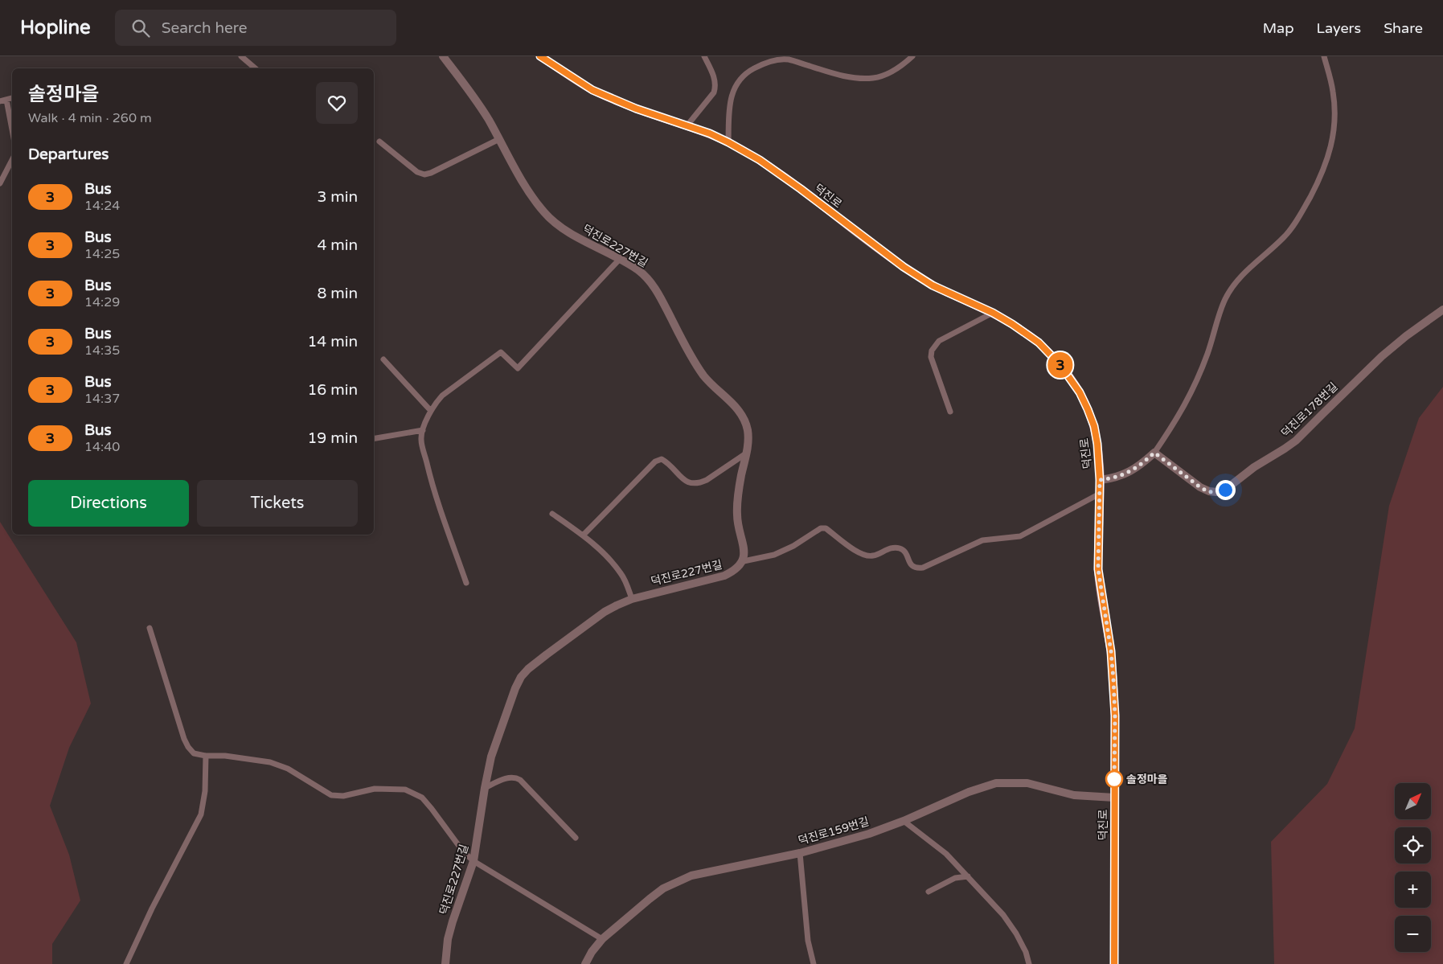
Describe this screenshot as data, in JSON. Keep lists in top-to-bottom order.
{
  "streets": {
    "street": [
      "덕진로",
      "덕진로227번길",
      "덕진로178번길",
      "덕진로159번길"
    ]
  },
  "crossings": [
    ["덕진로", "덕진로159번길"]
  ],
  "places": ["솔정마을"],
  "lines": ["bus line 3"],
  "north": "top right",
  "page": {
    "header": "Hopline",
    "search": "Search here",
    "nav": ["Map", "Layers", "Share"],
    "on_map": "3",
    "heading": [
      ["솔정마을", "Walk · 4 min · 260 m"],
      "Departures"
    ],
    "list": [
      {
        "mark": "3",
        "name": "Bus",
        "note": "14:24",
        "value": "3 min"
      },
      {
        "mark": "3",
        "name": "Bus",
        "note": "14:25",
        "value": "4 min"
      },
      {
        "mark": "3",
        "name": "Bus",
        "note": "14:29",
        "value": "8 min"
      },
      {
        "mark": "3",
        "name": "Bus",
        "note": "14:35",
        "value": "14 min"
      },
      {
        "mark": "3",
        "name": "Bus",
        "note": "14:37",
        "value": "16 min"
      },
      {
        "mark": "3",
        "name": "Bus",
        "note": "14:40",
        "value": "19 min"
      }
    ],
    "buttons": ["Directions", "Tickets"],
    "map_buttons": ["+", "−"]
  }
}
